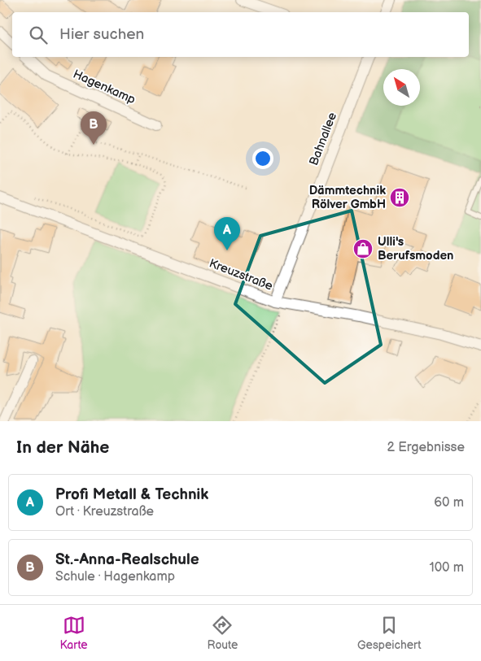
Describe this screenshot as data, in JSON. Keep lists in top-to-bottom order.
{
  "streets": {
    "street": ["Hagenkamp", "Bahnallee", "Kreuzstraße"]
  },
  "crossings": [
    ["Bahnallee", "Kreuzstraße"]
  ],
  "places": {
    "building": ["Dämmtechnik Rölver GmbH"],
    "shop": ["Ulli's Berufsmoden"]
  },
  "north": "top left",
  "page": {
    "search": "Hier suchen",
    "pins": ["B", "A"],
    "heading": ["In der Nähe", "2 Ergebnisse"],
    "list": [
      {
        "mark": "A",
        "name": "Profi Metall & Technik",
        "note": "Ort · Kreuzstraße",
        "value": "60 m"
      },
      {
        "mark": "B",
        "name": "St.-Anna-Realschule",
        "note": "Schule · Hagenkamp",
        "value": "100 m"
      }
    ],
    "nav": ["Karte", "Route", "Gespeichert"]
  }
}
